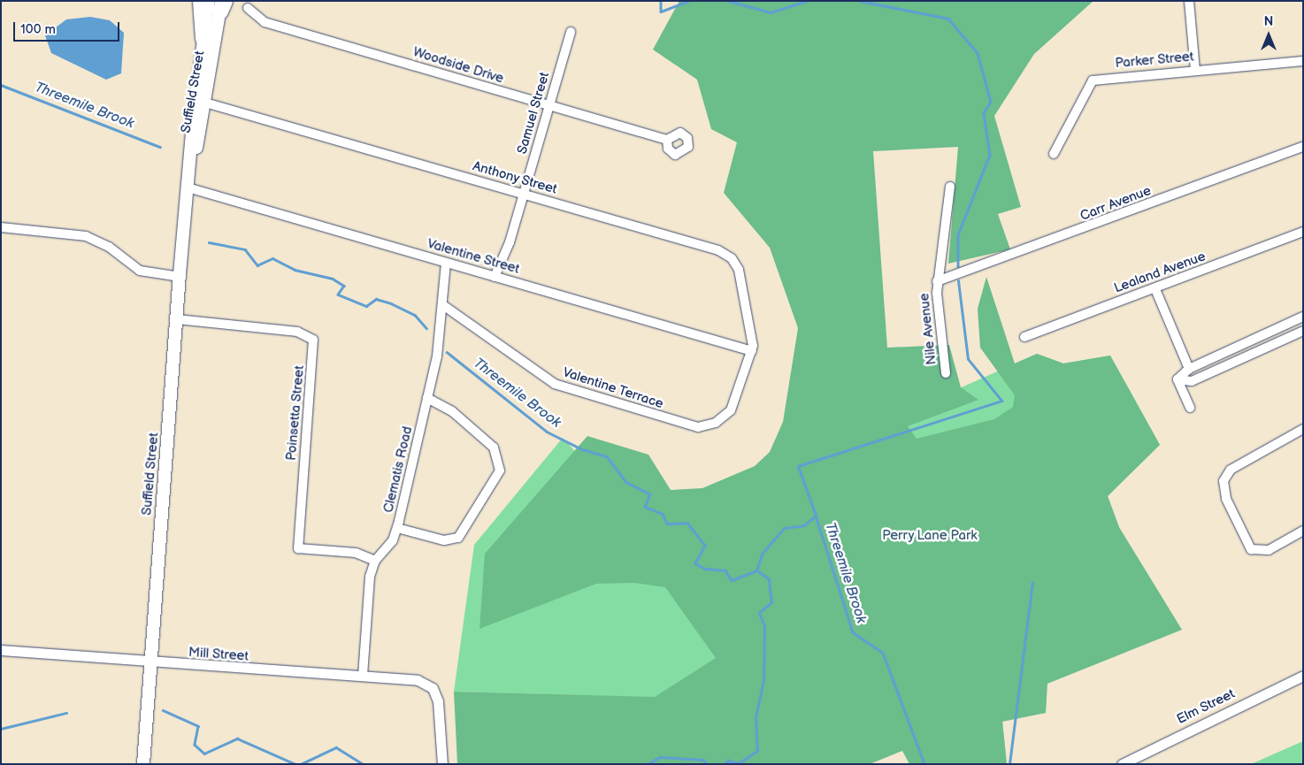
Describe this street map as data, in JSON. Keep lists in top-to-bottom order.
{
  "streets": {
    "main road": ["Suffield Street"],
    "street": [
      "Parker Street",
      "Woodside Drive",
      "Samuel Street",
      "Anthony Street",
      "Carr Avenue",
      "Valentine Street",
      "Lealand Avenue",
      "Nile Avenue",
      "Valentine Terrace",
      "Poinsetta Street",
      "Clematis Road",
      "Mill Street",
      "Elm Street"
    ]
  },
  "crossings": [
    ["Woodside Drive", "Samuel Street"],
    ["Suffield Street", "Anthony Street"],
    ["Suffield Street", "Valentine Street"],
    ["Suffield Street", "Poinsetta Street"],
    ["Suffield Street", "Mill Street"],
    ["Samuel Street", "Anthony Street"],
    ["Samuel Street", "Valentine Street"],
    ["Anthony Street", "Valentine Street"],
    ["Anthony Street", "Valentine Terrace"],
    ["Carr Avenue", "Nile Avenue"],
    ["Valentine Street", "Valentine Terrace"],
    ["Valentine Street", "Clematis Road"],
    ["Valentine Terrace", "Clematis Road"],
    ["Poinsetta Street", "Clematis Road"],
    ["Clematis Road", "Mill Street"]
  ],
  "water": ["Threemile Brook"],
  "parks": ["Perry Lane Park"],
  "scale_bar": "100 m",
  "north": "top"
}
